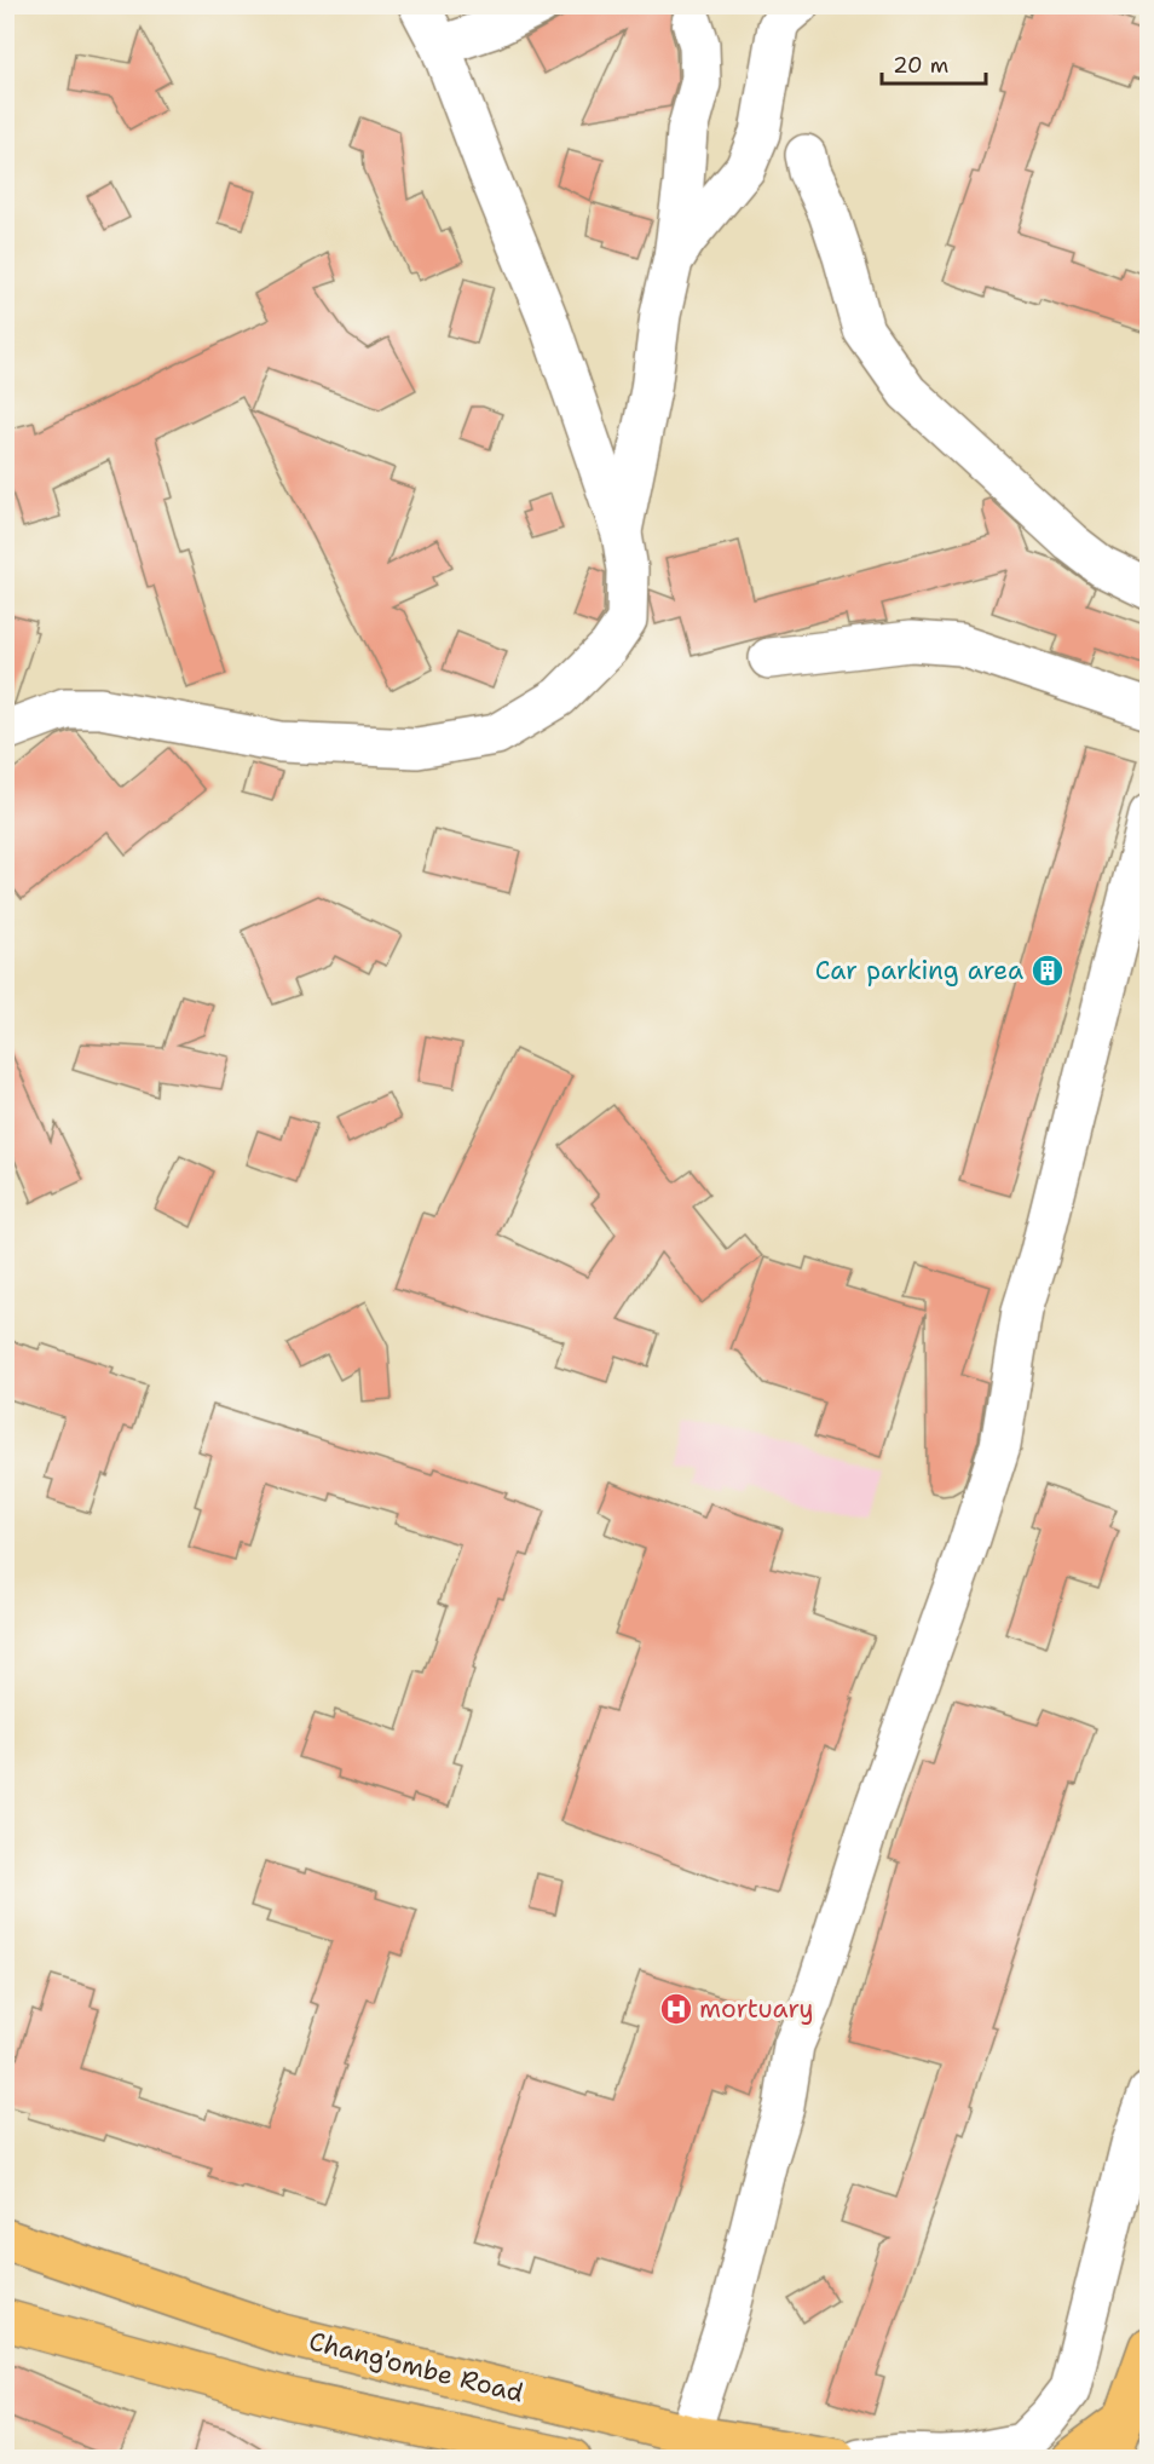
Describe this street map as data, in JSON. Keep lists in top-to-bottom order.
{
  "streets": {
    "main road": ["Chang'ombe Road"]
  },
  "places": {
    "building": ["Car parking area"],
    "hospital": ["mortuary"]
  },
  "scale_bar": "20 m"
}
